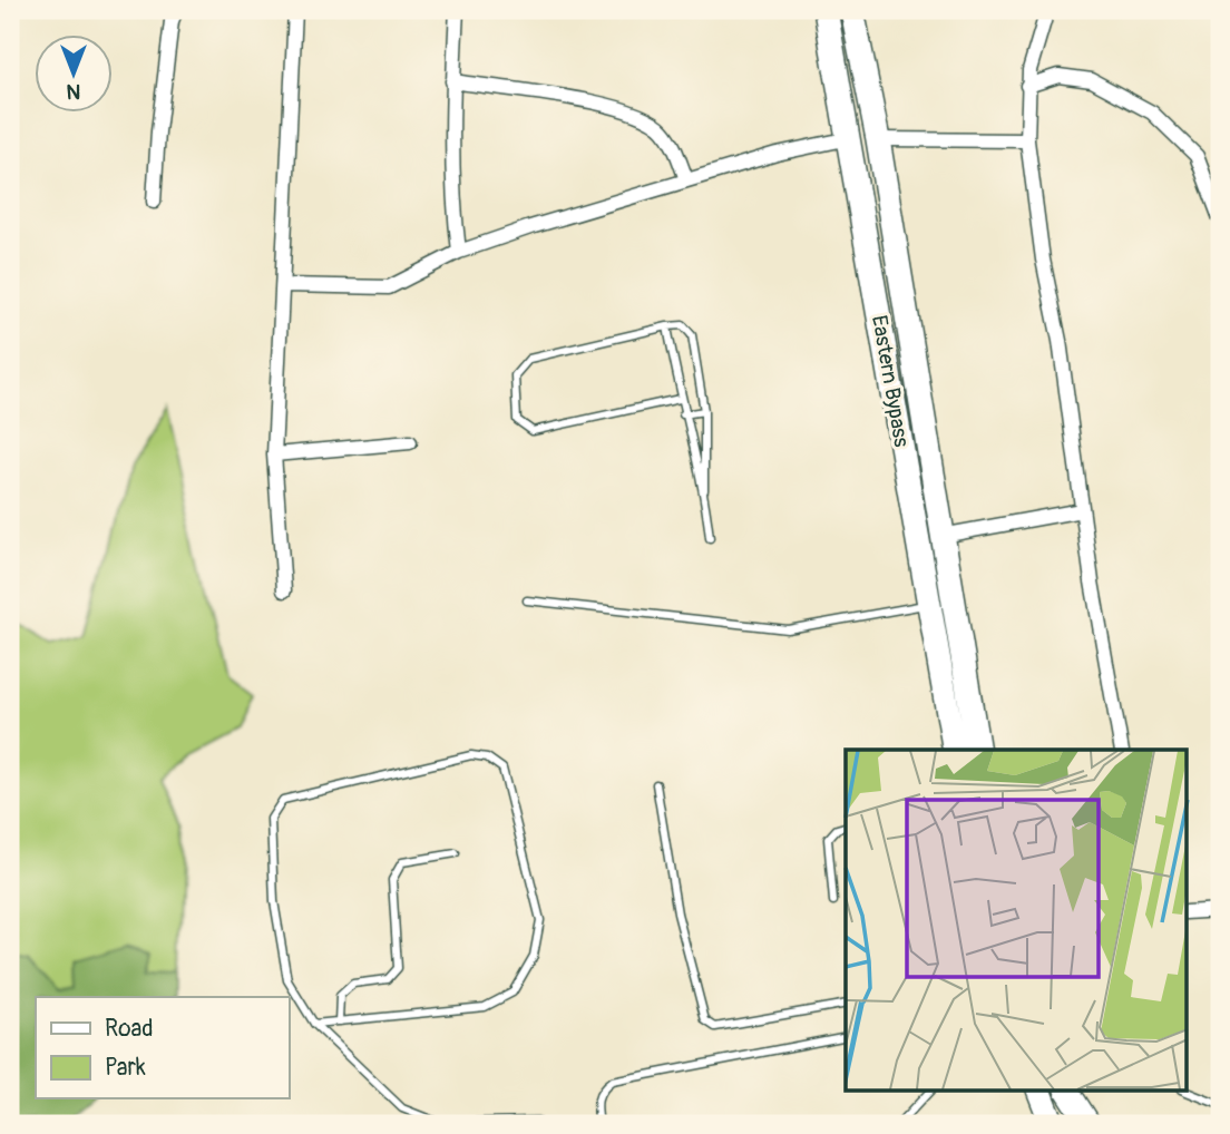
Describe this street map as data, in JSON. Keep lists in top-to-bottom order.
{
  "streets": {
    "highway": ["Eastern Bypass"]
  },
  "legend": ["Road", "Park"],
  "north": "bottom"
}
